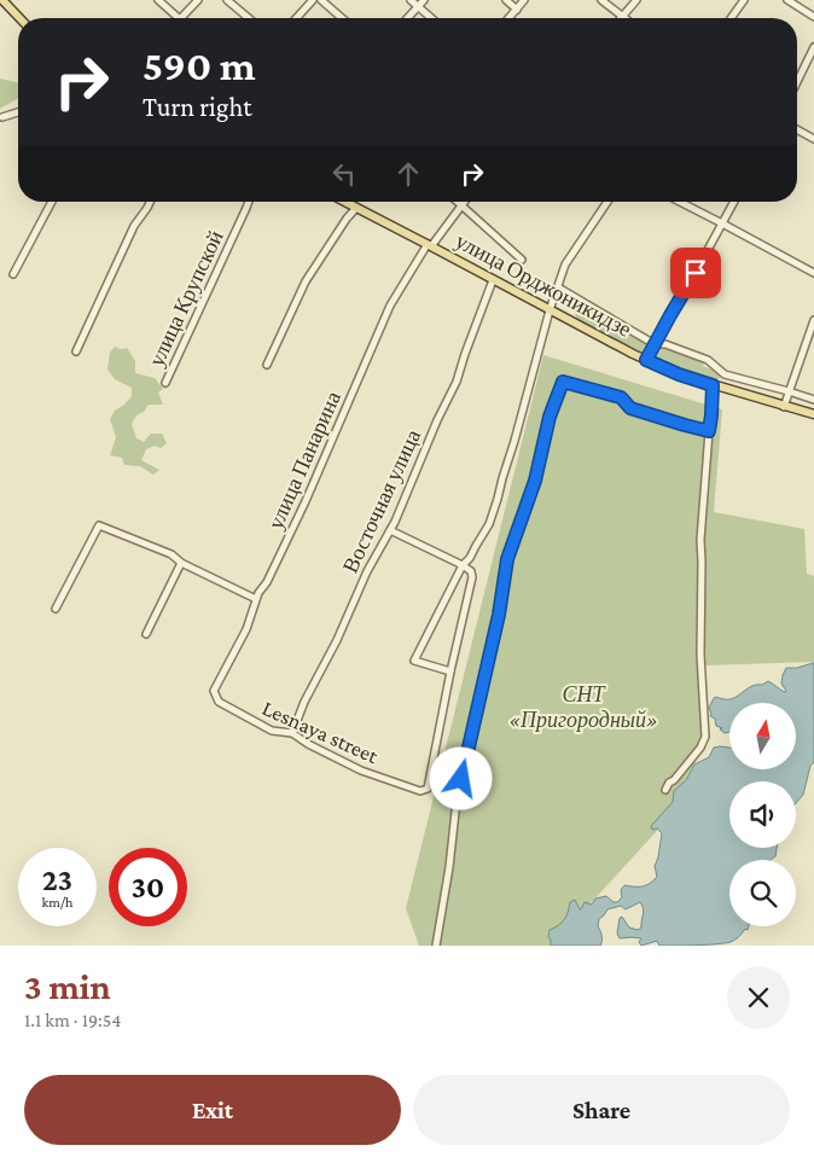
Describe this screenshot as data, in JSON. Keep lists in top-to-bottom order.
{
  "streets": {
    "main road": ["улица Орджоникидзе"],
    "street": [
      "улица Крупской",
      "улица Панарина",
      "Восточная улица",
      "Lesnaya street"
    ]
  },
  "crossings": [
    ["улица Орджоникидзе", "улица Панарина"],
    ["улица Орджоникидзе", "Восточная улица"],
    ["улица Панарина", "Lesnaya street"],
    ["Восточная улица", "Lesnaya street"]
  ],
  "parks": ["СНТ «Пригородный»"],
  "north": "top",
  "page": {
    "turn": ["590 m", "Turn right"],
    "speed": "23 km/h",
    "limit": "30",
    "heading": ["3 min", "1.1 km · 19:54"],
    "buttons": ["Exit", "Share"]
  }
}
